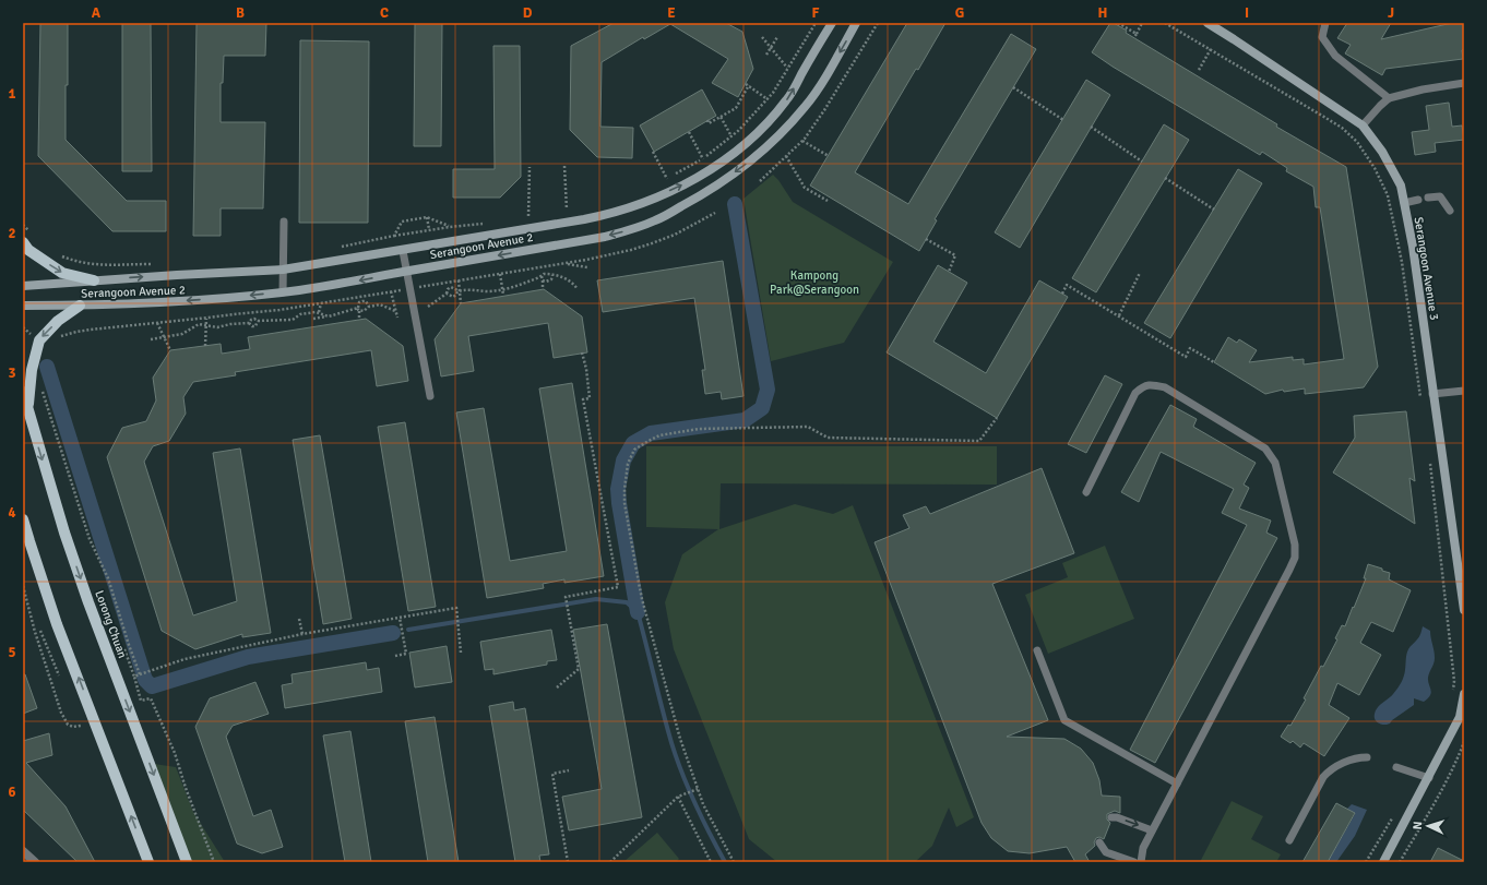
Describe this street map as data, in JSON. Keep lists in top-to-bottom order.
{
  "streets": {
    "main road": ["Serangoon Avenue 2", "Serangoon Avenue 3", "Lorong Chuan"]
  },
  "parks": ["Kampong Park@Serangoon"],
  "north": "left",
  "grid": {
    "columns": [
      "A",
      "B",
      "C",
      "D",
      "E",
      "F",
      "G",
      "H",
      "I",
      "J"
    ],
    "rows": [
      "1",
      "2",
      "3",
      "4",
      "5",
      "6"
    ]
  }
}
